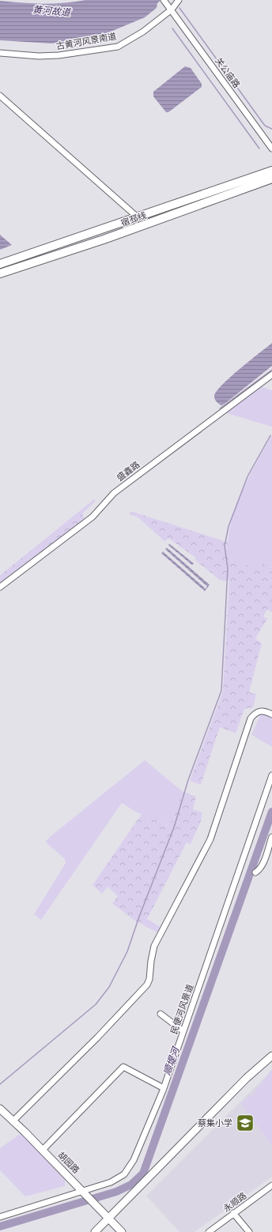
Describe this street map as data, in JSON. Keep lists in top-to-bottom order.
{
  "streets": {
    "main road": ["宿邳线"],
    "street": [
      "古黄河风景南道",
      "关公庙路",
      "盛鑫路",
      "民便河风景道",
      "胡园路",
      "永顺路"
    ]
  },
  "crossings": [
    ["古黄河风景南道", "关公庙路"],
    ["民便河风景道", "胡园路"]
  ],
  "water": ["黄河故道", "顺堤河"],
  "places": {
    "school or university": ["蔡集小学"]
  }
}
